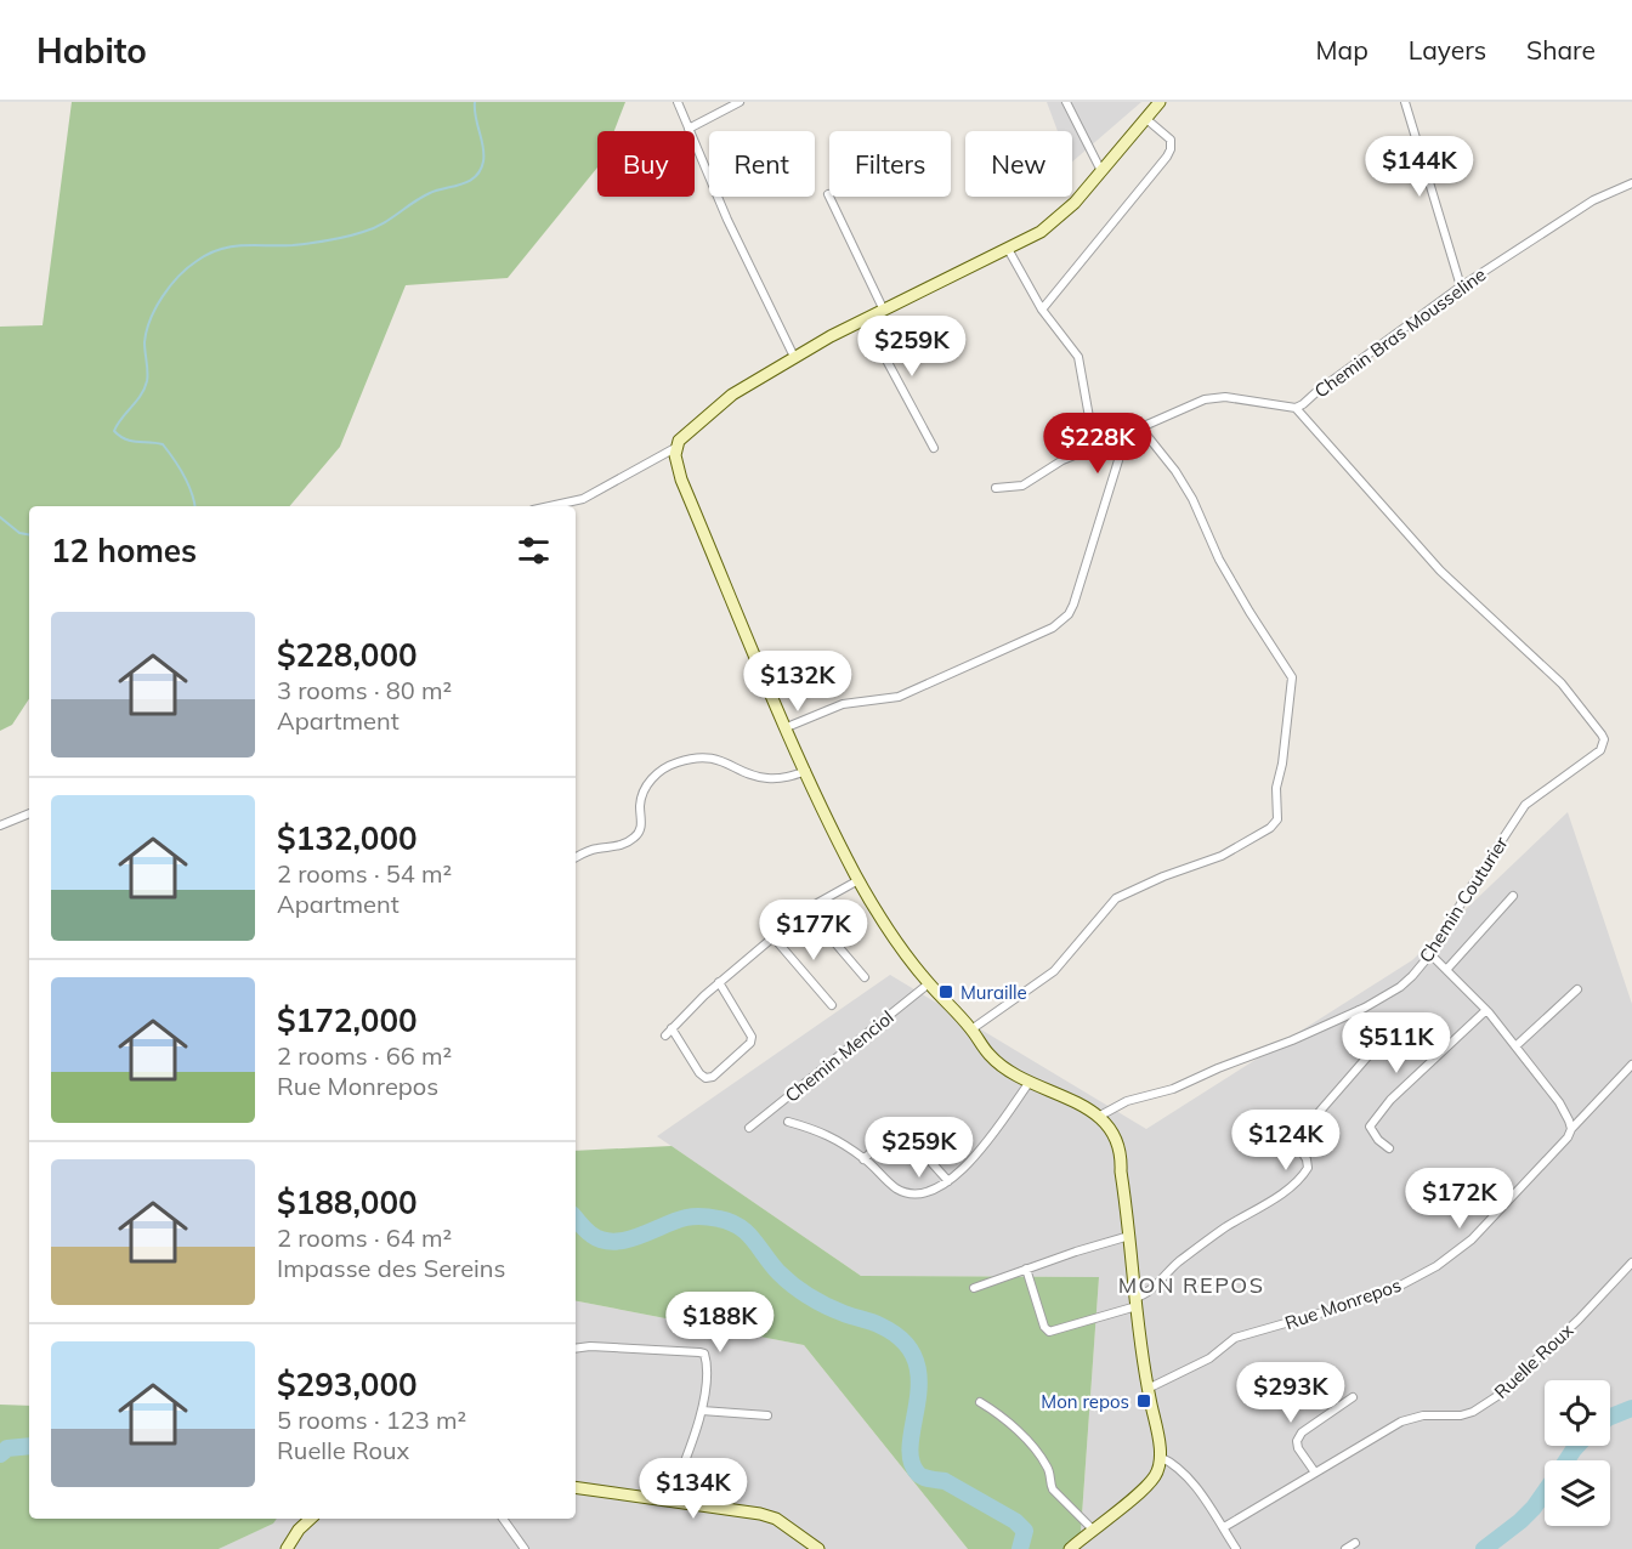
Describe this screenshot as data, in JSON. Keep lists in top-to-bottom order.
{
  "streets": {
    "street": [
      "Chemin Bras Mousseline",
      "Chemin Couturier",
      "Chemin Menciol",
      "Rue Monrepos",
      "Ruelle Roux"
    ]
  },
  "crossings": [
    ["Chemin Bras Mousseline", "Chemin Couturier"]
  ],
  "districts": ["MON REPOS"],
  "places": {
    "transit": ["Muraille", "Mon repos"]
  },
  "page": {
    "header": "Habito",
    "nav": ["Map", "Layers", "Share"],
    "chip": [
      "Buy",
      "Rent",
      "Filters",
      "New"
    ],
    "price": [
      "$144K",
      "$259K",
      "$228K",
      "$132K",
      "$177K",
      "$511K",
      "$124K",
      "$259K",
      "$172K",
      "$188K",
      "$293K",
      "$134K"
    ],
    "heading": "12 homes",
    "list": [
      {
        "name": "$228,000",
        "note": "3 rooms · 80 m² · Apartment"
      },
      {
        "name": "$132,000",
        "note": "2 rooms · 54 m² · Apartment"
      },
      {
        "name": "$172,000",
        "note": "2 rooms · 66 m² · Rue Monrepos"
      },
      {
        "name": "$188,000",
        "note": "2 rooms · 64 m² · Impasse des Sereins"
      },
      {
        "name": "$293,000",
        "note": "5 rooms · 123 m² · Ruelle Roux"
      }
    ]
  }
}
